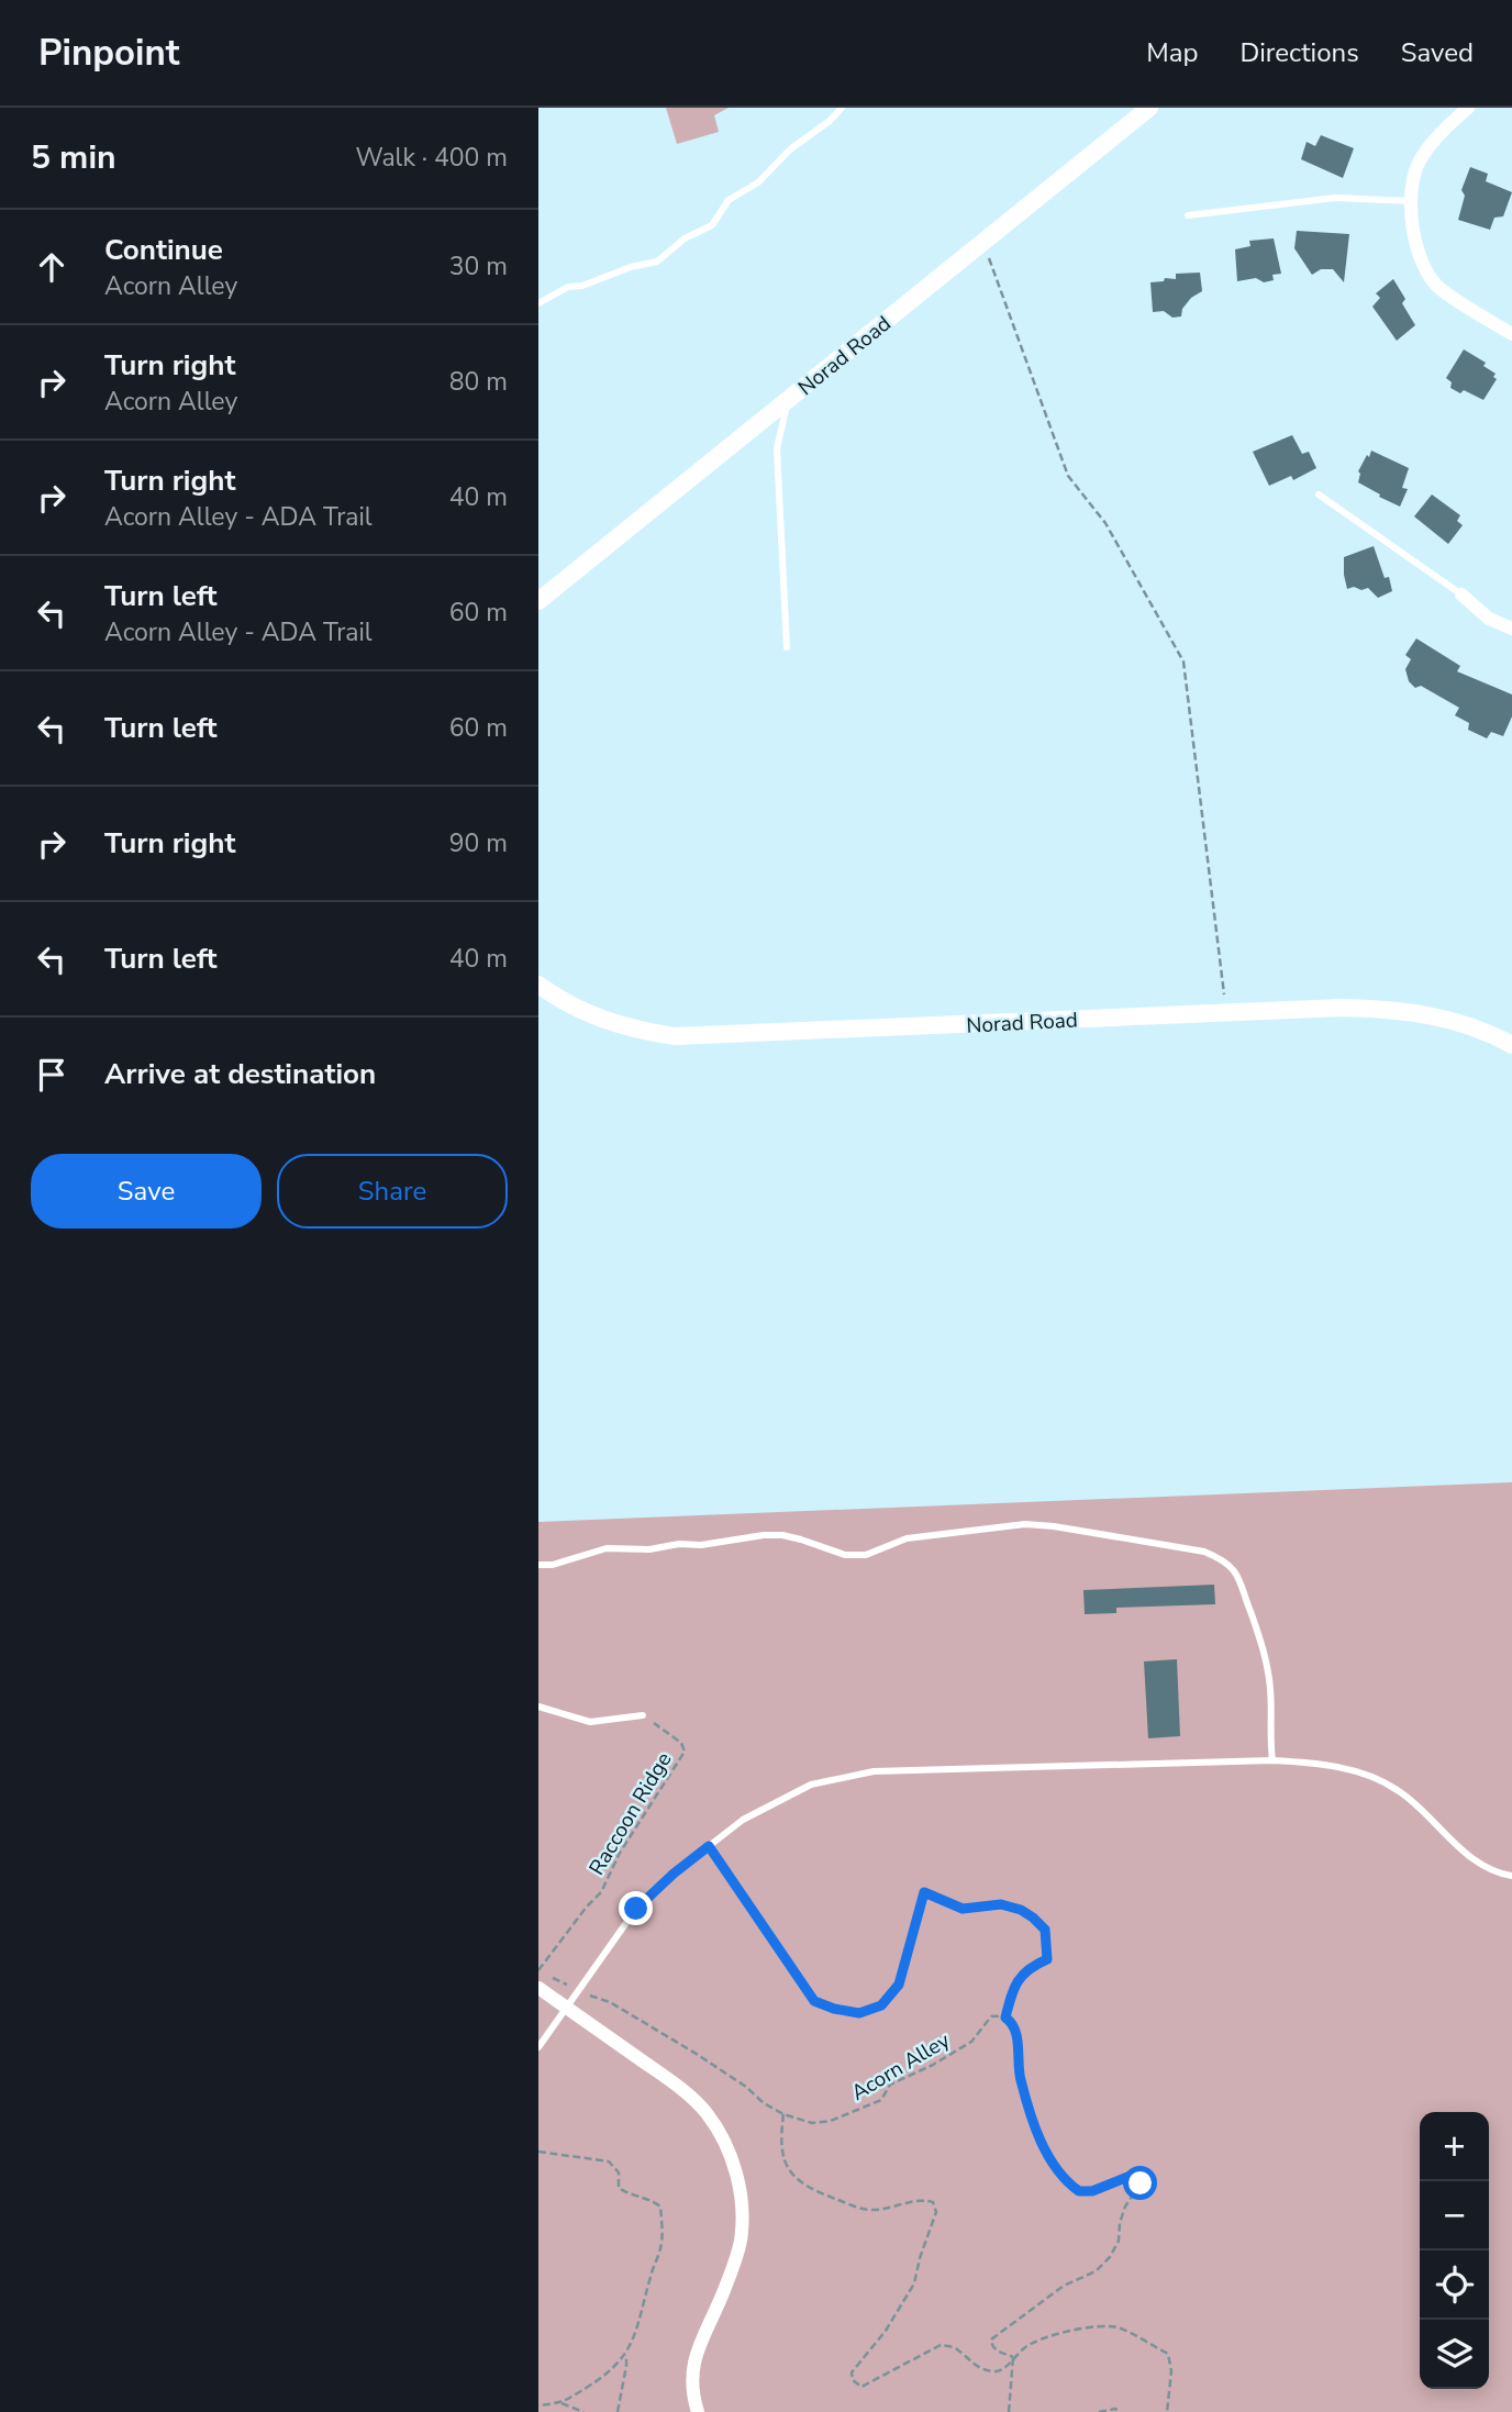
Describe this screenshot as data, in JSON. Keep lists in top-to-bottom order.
{
  "streets": {
    "street": ["Norad Road"],
    "path": ["Raccoon Ridge", "Acorn Alley"]
  },
  "page": {
    "header": "Pinpoint",
    "nav": ["Map", "Directions", "Saved"],
    "heading": ["5 min", "Walk · 400 m"],
    "list": [
      ["Continue", "Acorn Alley", "30 m"],
      ["Turn right", "Acorn Alley", "80 m"],
      ["Turn right", "Acorn Alley - ADA Trail", "40 m"],
      ["Turn left", "Acorn Alley - ADA Trail", "60 m"],
      ["Turn left", "60 m"],
      ["Turn right", "90 m"],
      ["Turn left", "40 m"],
      "Arrive at destination"
    ],
    "buttons": ["Save", "Share"],
    "map_buttons": ["+", "−"]
  }
}
